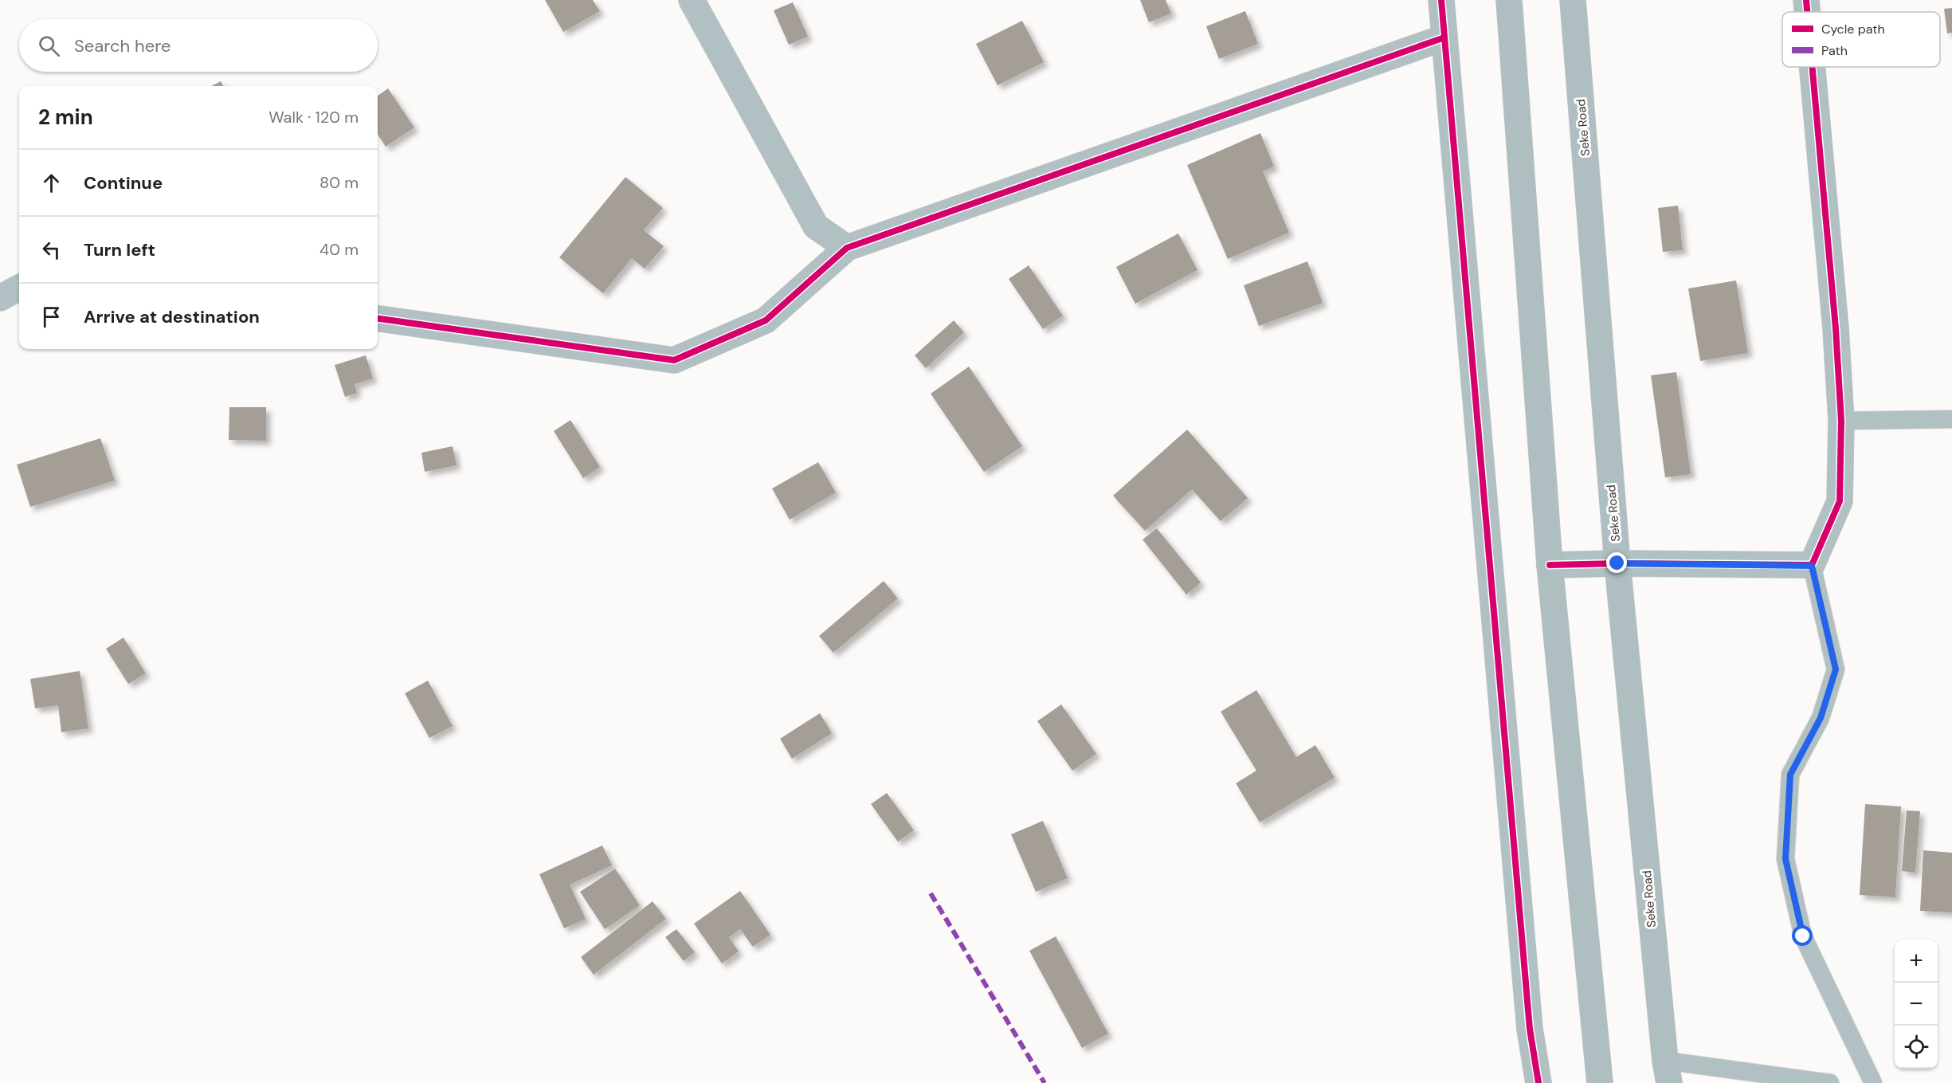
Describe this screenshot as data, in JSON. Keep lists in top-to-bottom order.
{
  "streets": {
    "main road": ["Seke Road"]
  },
  "legend": ["Cycle path", "Path"],
  "page": {
    "search": "Search here",
    "heading": ["2 min", "Walk · 120 m"],
    "list": [
      ["Continue", "80 m"],
      ["Turn left", "40 m"],
      "Arrive at destination"
    ],
    "map_buttons": ["+", "−"]
  }
}
